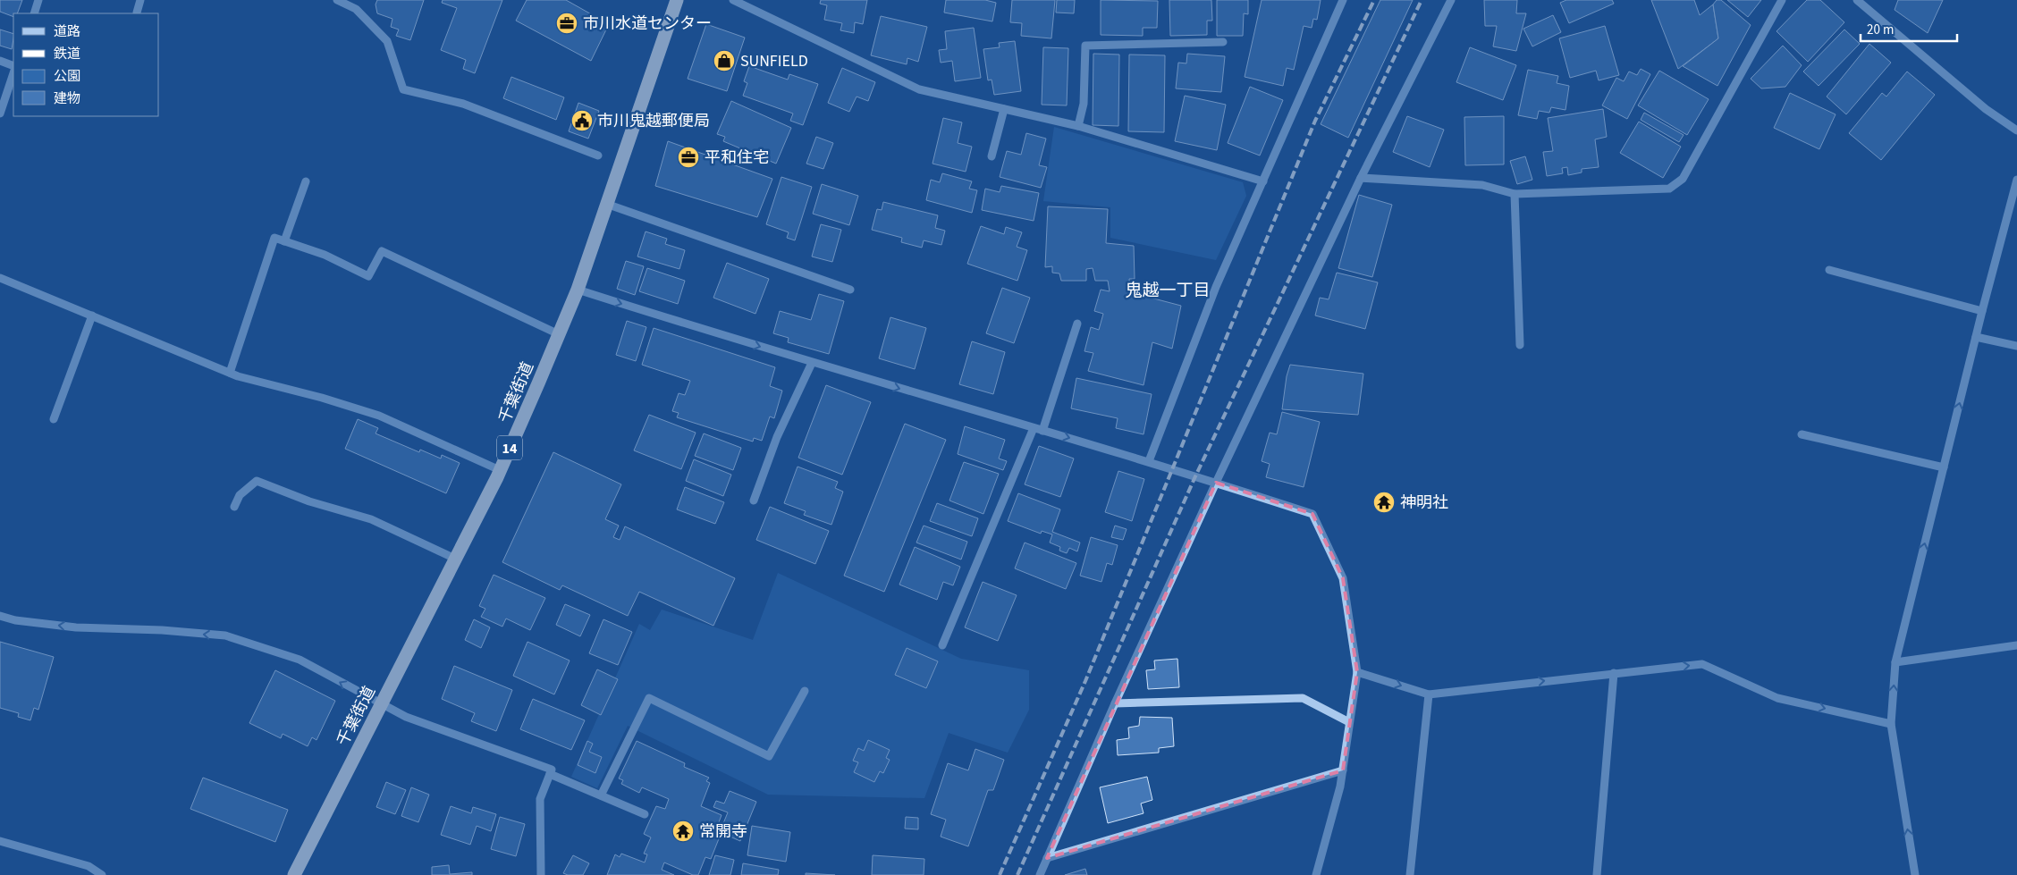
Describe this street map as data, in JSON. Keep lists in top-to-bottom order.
{
  "streets": {
    "highway": ["千葉街道", "14"]
  },
  "districts": ["鬼越一丁目"],
  "places": {
    "office": ["市川水道センター", "平和住宅"],
    "shop": ["SUNFIELD"],
    "public building": ["市川鬼越郵便局"],
    "temple": ["神明社", "常開寺"]
  },
  "legend": [
    "道路",
    "鉄道",
    "公園",
    "建物"
  ],
  "scale_bar": "20 m"
}
